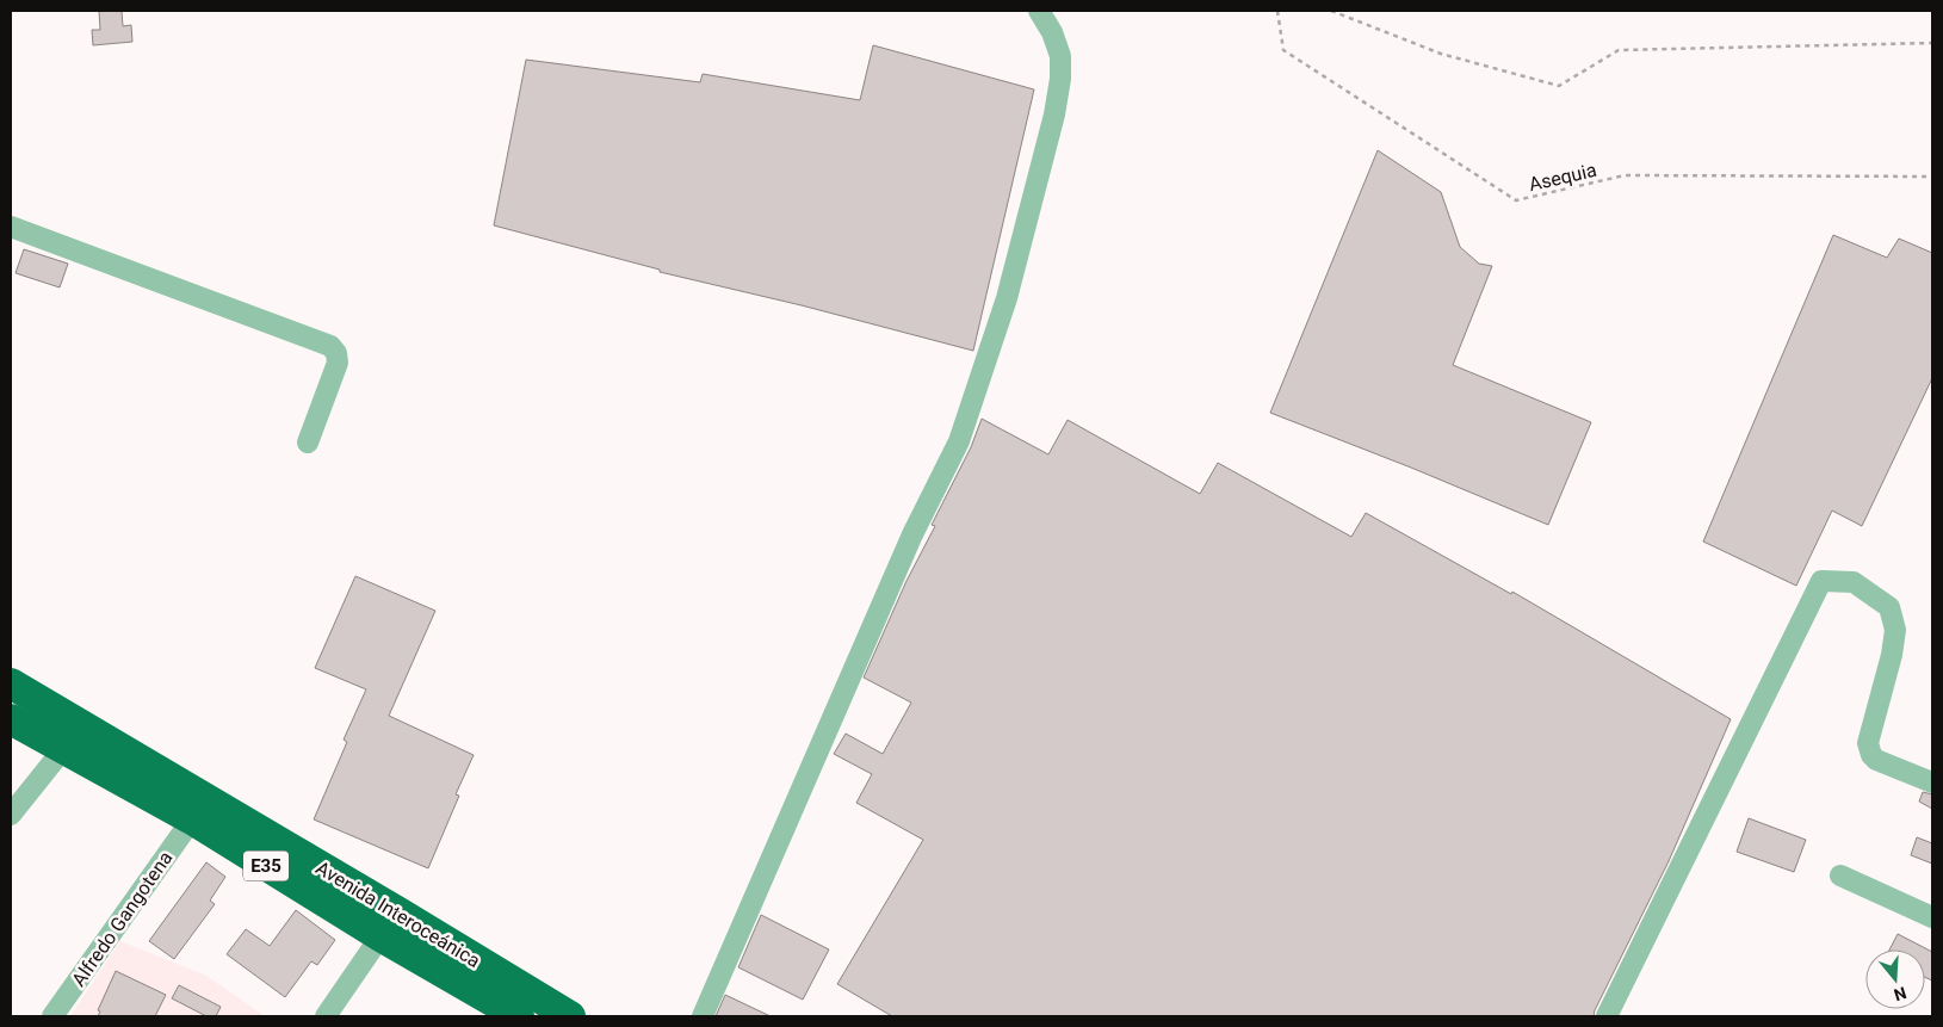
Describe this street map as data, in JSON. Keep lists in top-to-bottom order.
{
  "streets": {
    "highway": ["E35", "Avenida Interoceánica"],
    "street": ["Alfredo Gangotena"],
    "path": ["Asequia"]
  },
  "crossings": [
    ["Avenida Interoceánica", "Alfredo Gangotena"]
  ],
  "north": "bottom"
}
